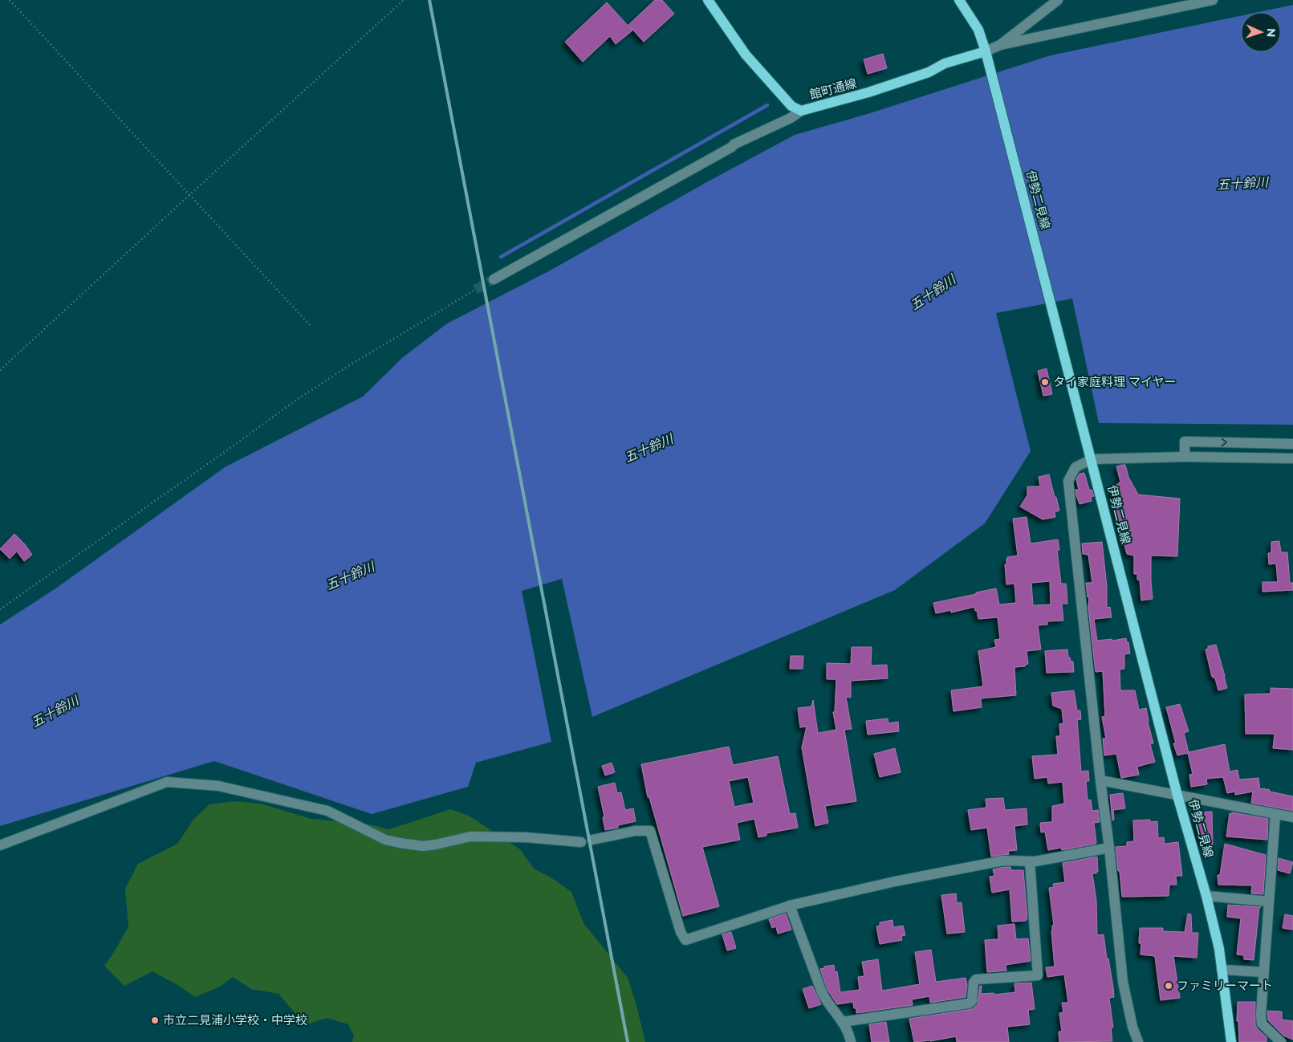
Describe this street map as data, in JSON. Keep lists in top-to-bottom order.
{
  "streets": {
    "main road": ["館町通線", "伊勢二見線"]
  },
  "crossings": [
    ["館町通線", "伊勢二見線"]
  ],
  "water": ["五十鈴川"],
  "places": ["タイ家庭料理 マイヤー", "ファミリーマート", "市立二見浦小学校・中学校"],
  "north": "right"
}
